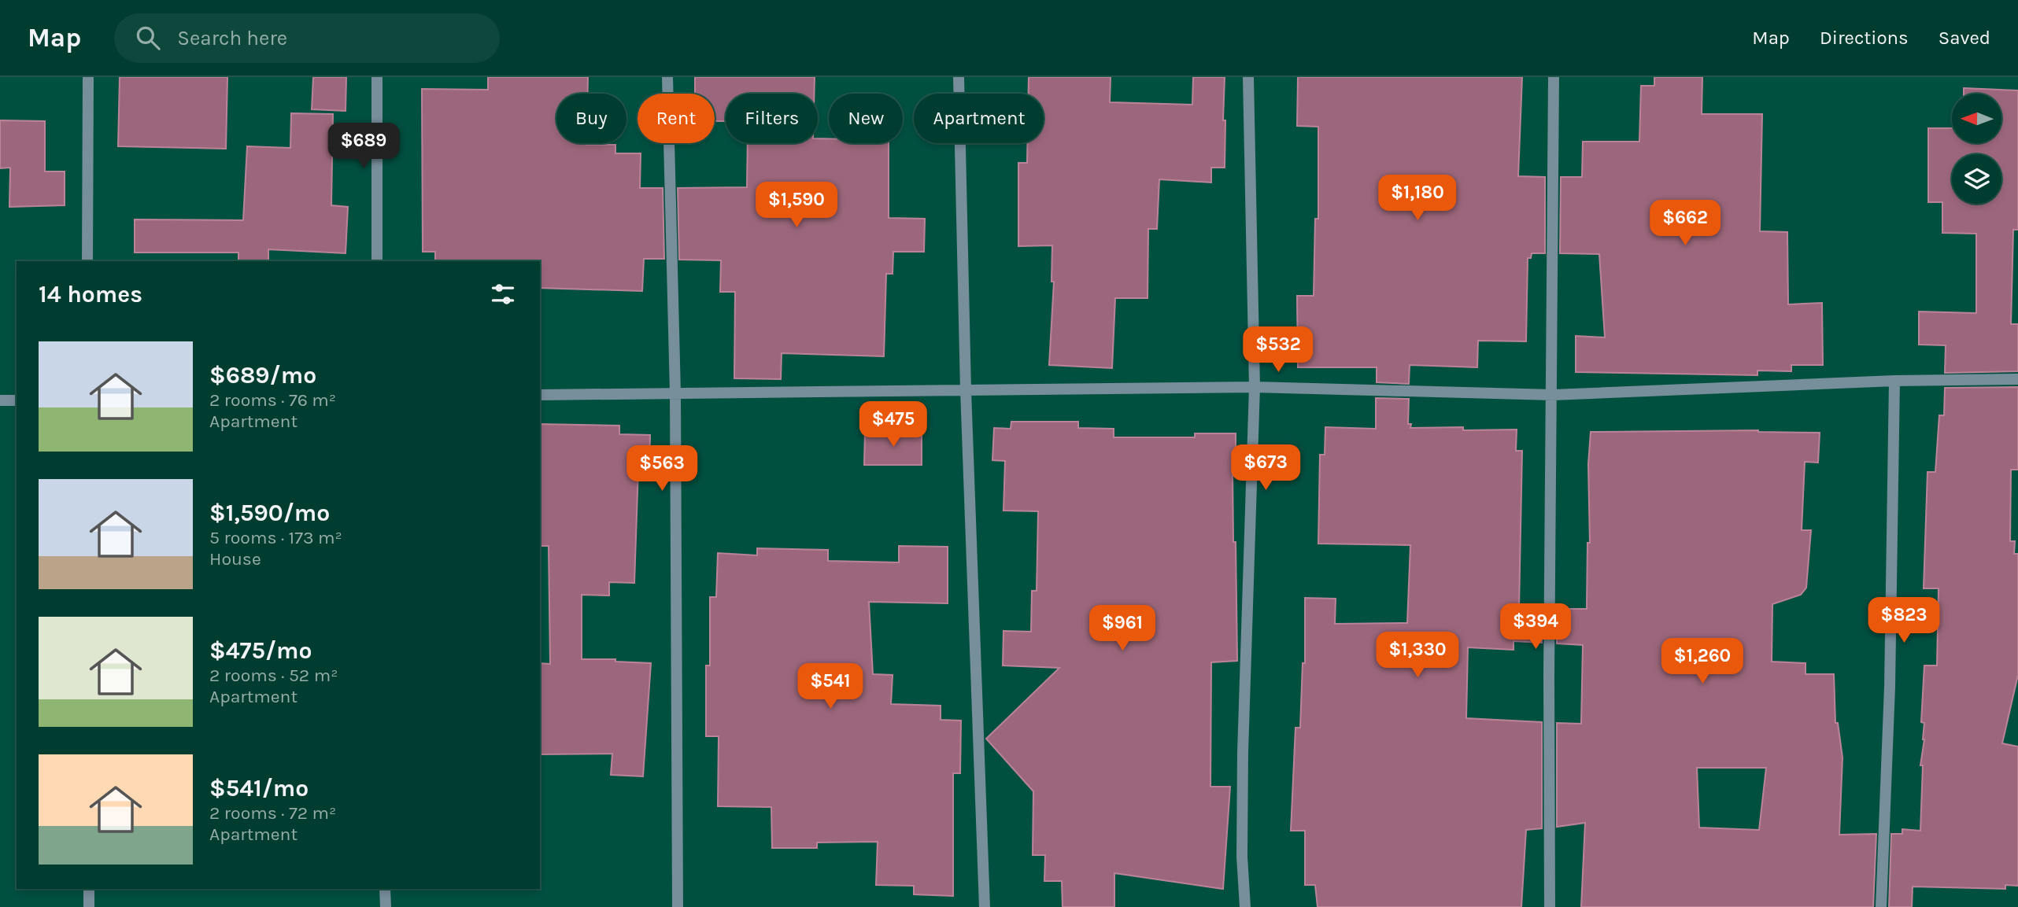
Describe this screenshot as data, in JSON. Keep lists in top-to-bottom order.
{
  "north": "left",
  "page": {
    "header": "Map",
    "search": "Search here",
    "nav": ["Map", "Directions", "Saved"],
    "chip": [
      "Buy",
      "Rent",
      "Filters",
      "New",
      "Apartment"
    ],
    "price": [
      "$689",
      "$1,180",
      "$1,590",
      "$662",
      "$532",
      "$475",
      "$673",
      "$563",
      "$823",
      "$394",
      "$961",
      "$1,330",
      "$1,260",
      "$541"
    ],
    "heading": "14 homes",
    "list": [
      {
        "name": "$689/mo",
        "note": "2 rooms · 76 m² · Apartment"
      },
      {
        "name": "$1,590/mo",
        "note": "5 rooms · 173 m² · House"
      },
      {
        "name": "$475/mo",
        "note": "2 rooms · 52 m² · Apartment"
      },
      {
        "name": "$541/mo",
        "note": "2 rooms · 72 m² · Apartment"
      }
    ]
  }
}
